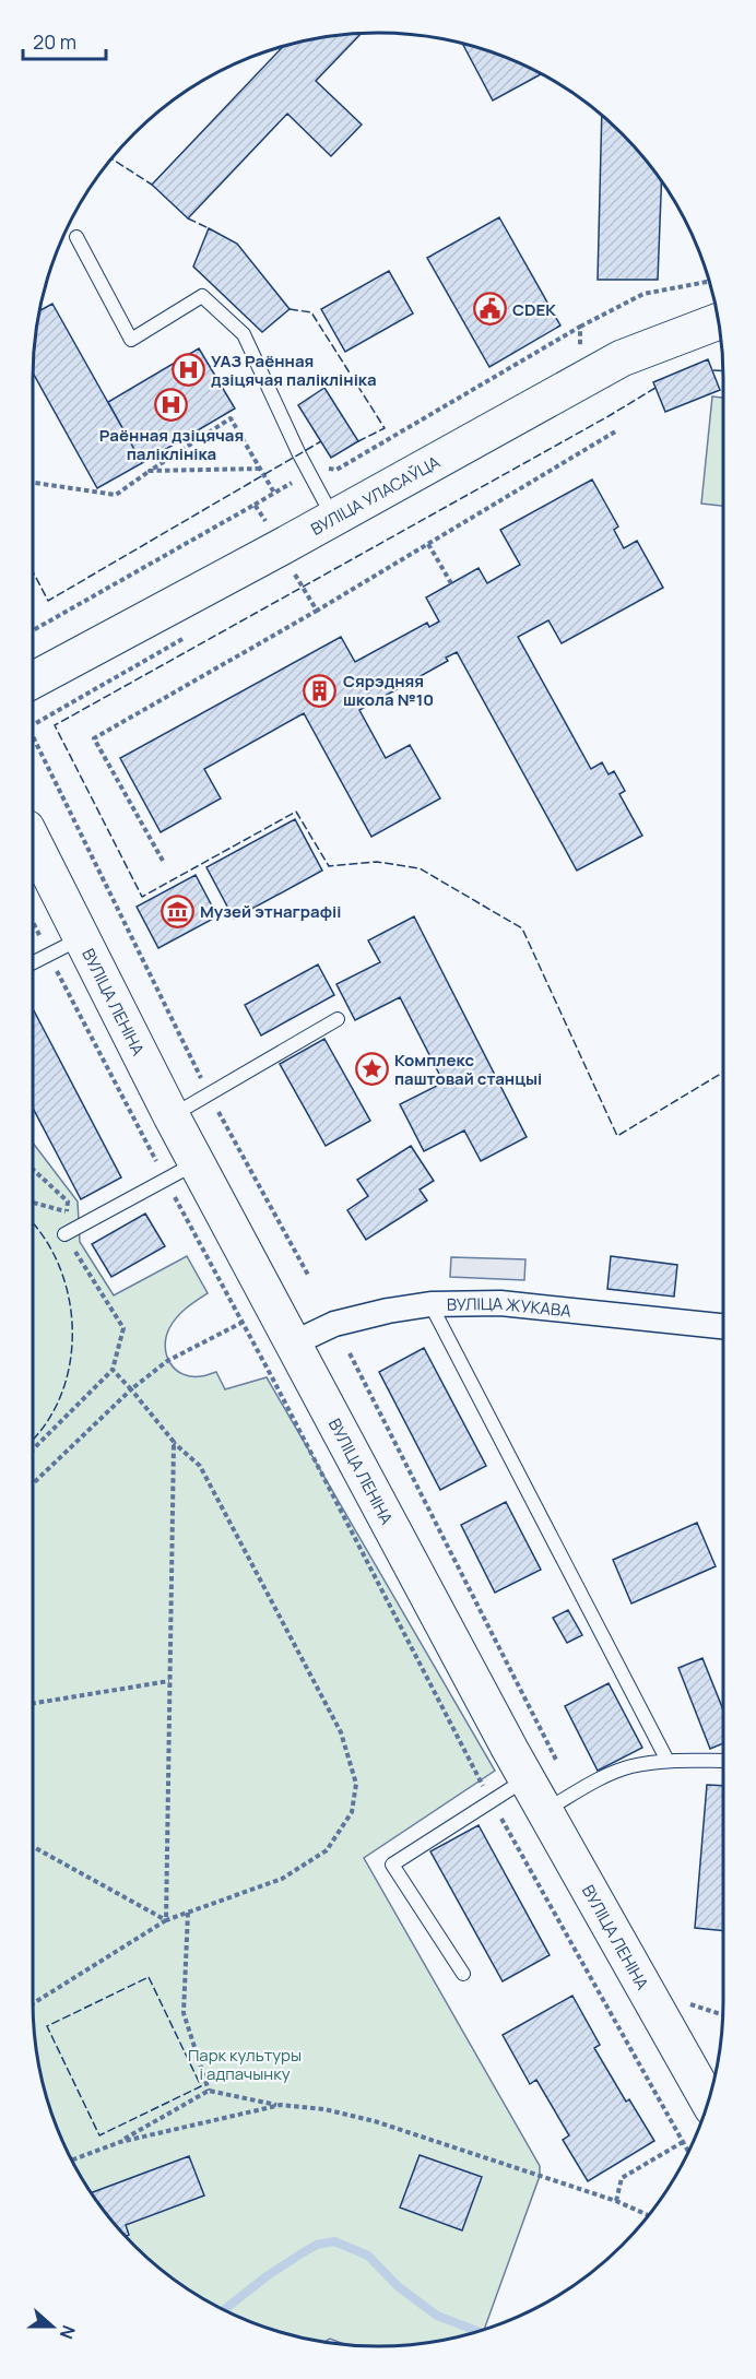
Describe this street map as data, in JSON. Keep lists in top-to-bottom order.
{
  "streets": {
    "main road": ["ВУЛІЦА УЛАСАЎЦА", "ВУЛІЦА ЛЕНІНА"],
    "street": ["ВУЛІЦА ЖУКАВА"]
  },
  "crossings": [
    ["ВУЛІЦА ЛЕНІНА", "ВУЛІЦА ЖУКАВА"]
  ],
  "parks": ["Парк культуры і адпачынку"],
  "places": {
    "public building": ["CDEK"],
    "hospital": ["УАЗ Раённая дзіцячая паліклініка", "Раённая дзіцячая паліклініка"],
    "building": ["Сярэдняя школа №10"],
    "museum": ["Музей этнаграфіі"],
    "place": ["Комплекс паштовай станцыі"]
  },
  "scale_bar": "20 m",
  "north": "right"
}
